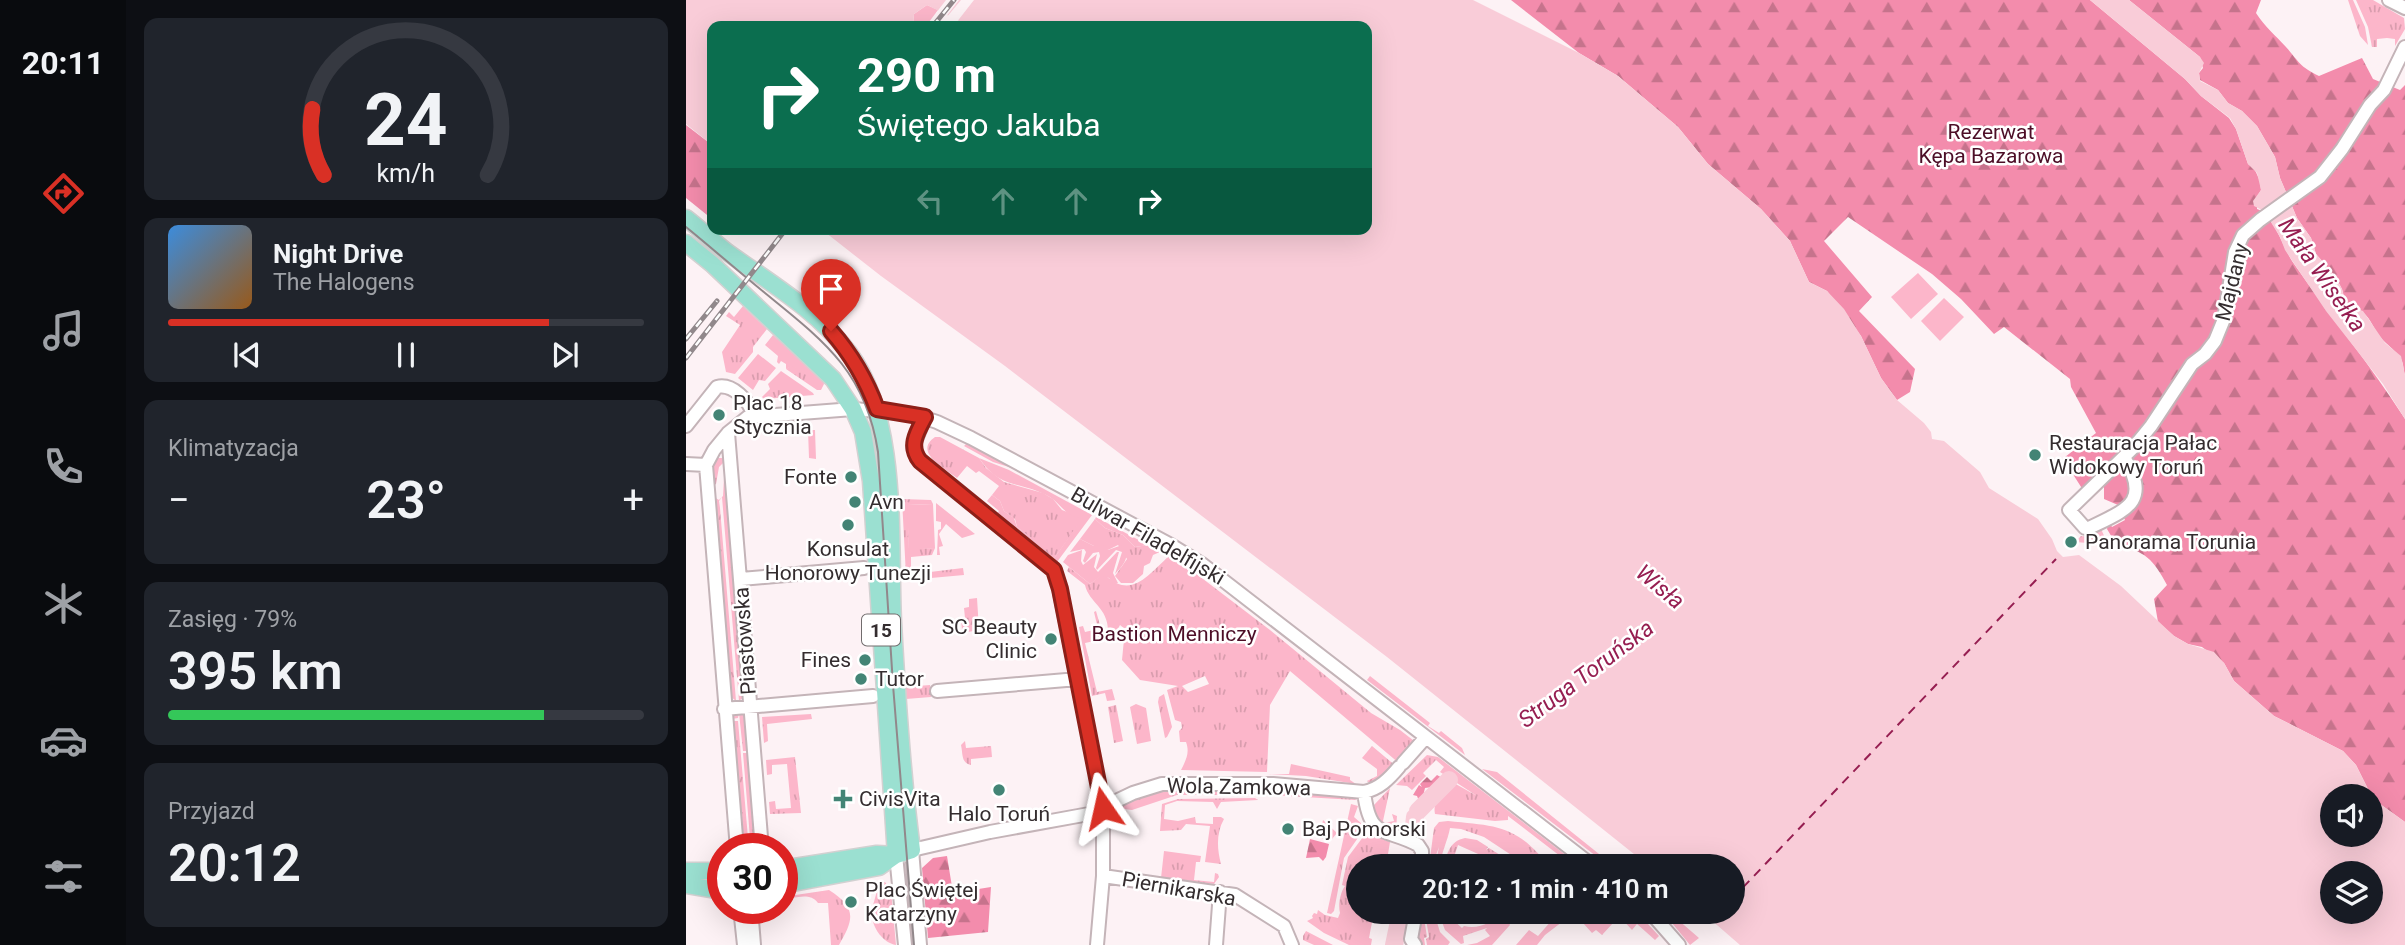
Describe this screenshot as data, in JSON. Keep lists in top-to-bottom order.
{
  "streets": {
    "main road": ["15"],
    "street": [
      "Majdany",
      "Bulwar Filadelfijski",
      "Piastowska",
      "Wola Zamkowa",
      "Piernikarska"
    ]
  },
  "crossings": [
    ["Bulwar Filadelfijski", "15"],
    ["15", "Wola Zamkowa"]
  ],
  "water": ["Mała Wisełka", "Wisła", "Struga Toruńska"],
  "parks": ["Rezerwat Kępa Bazarowa", "Bastion Menniczy"],
  "places": {
    "other": [
      "Plac 18 Stycznia",
      "Restauracja Pałac Widokowy Toruń",
      "Fonte",
      "Avn",
      "Konsulat Honorowy Tunezji",
      "Panorama Torunia",
      "SC Beauty Clinic",
      "Fines",
      "Tutor",
      "Halo Toruń",
      "Baj Pomorski",
      "Plac Świętej Katarzyny"
    ],
    "health": ["CivisVita"]
  },
  "page": {
    "tabs": "20:11",
    "turn": ["290 m", "Świętego Jakuba"],
    "song": ["Night Drive", "The Halogens"],
    "tile": [
      "Klimatyzacja",
      ["Zasięg · 79%", "395 km"],
      ["Przyjazd", "20:12"]
    ],
    "heat": ["−", "23°", "+"],
    "limit": "30",
    "trip": "20:12 · 1 min · 410 m",
    "gauge": ["24", "km/h"]
  }
}
